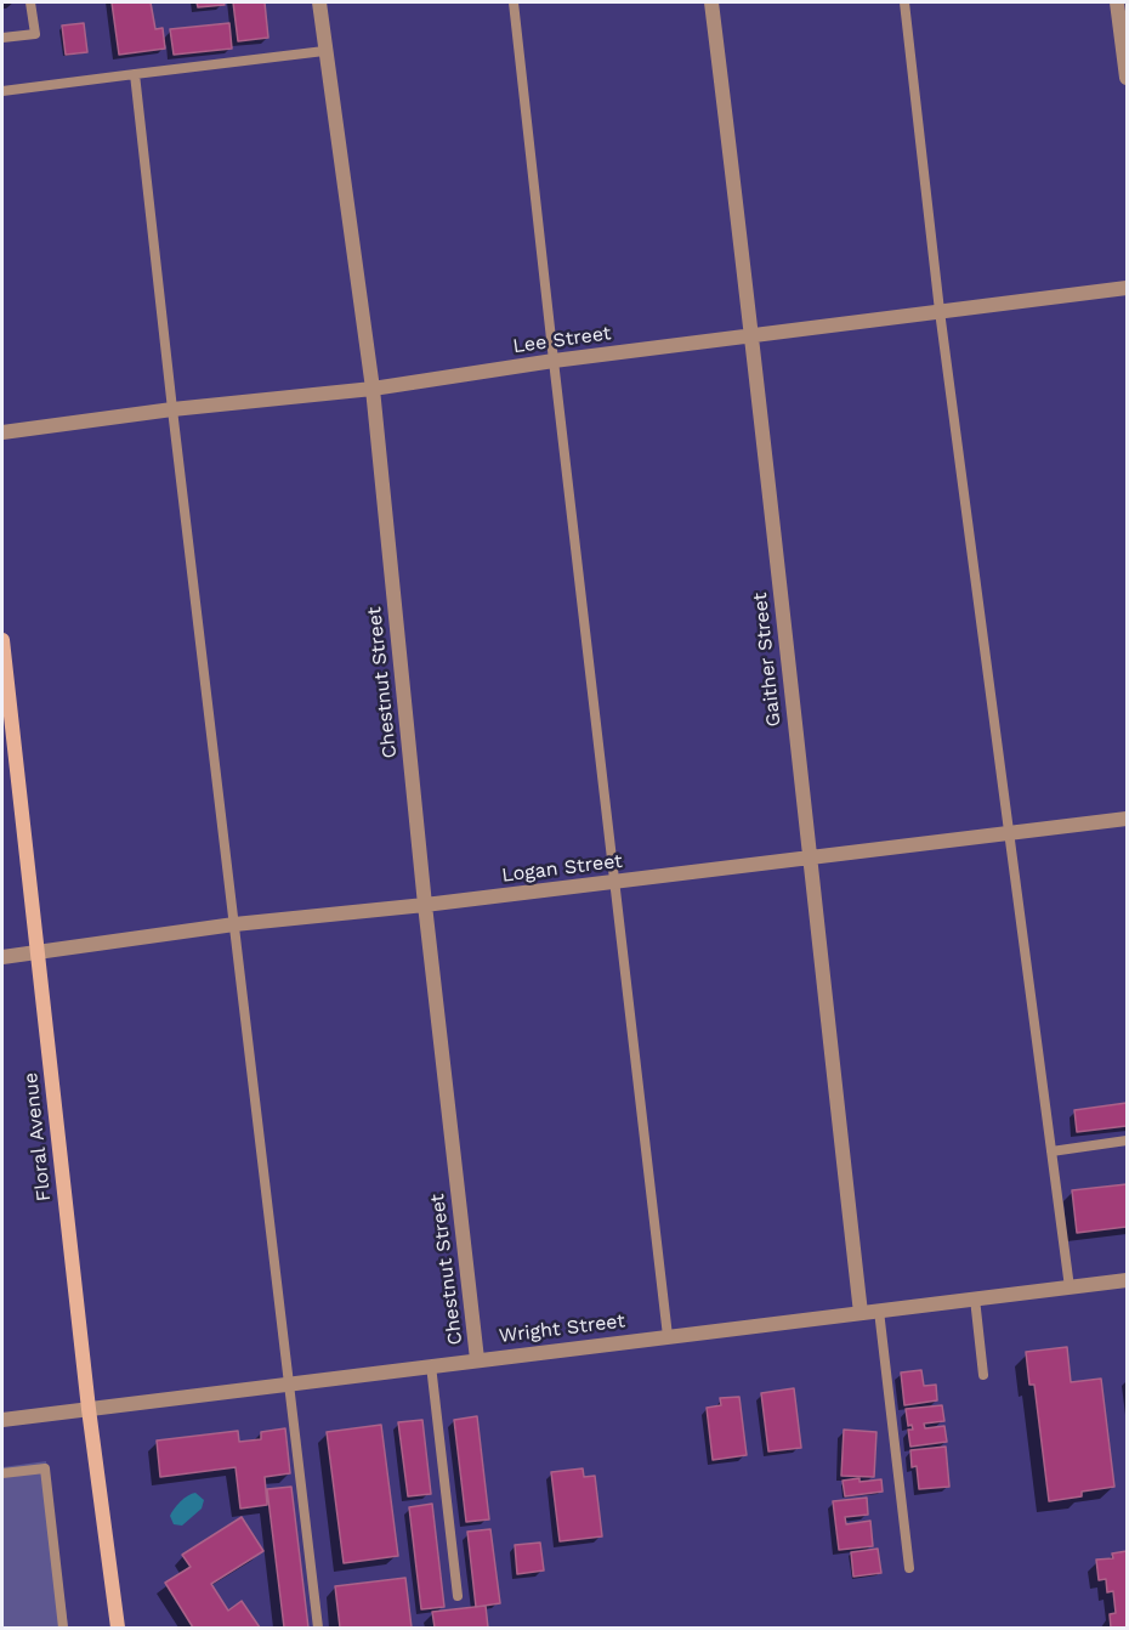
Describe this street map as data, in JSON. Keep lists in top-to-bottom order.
{
  "streets": {
    "main road": ["Floral Avenue"],
    "street": [
      "Lee Street",
      "Gaither Street",
      "Chestnut Street",
      "Logan Street",
      "Wright Street"
    ]
  },
  "crossings": [
    ["Lee Street", "Gaither Street"],
    ["Lee Street", "Chestnut Street"],
    ["Gaither Street", "Logan Street"],
    ["Gaither Street", "Wright Street"],
    ["Chestnut Street", "Logan Street"],
    ["Chestnut Street", "Wright Street"],
    ["Logan Street", "Floral Avenue"],
    ["Floral Avenue", "Wright Street"]
  ]
}
